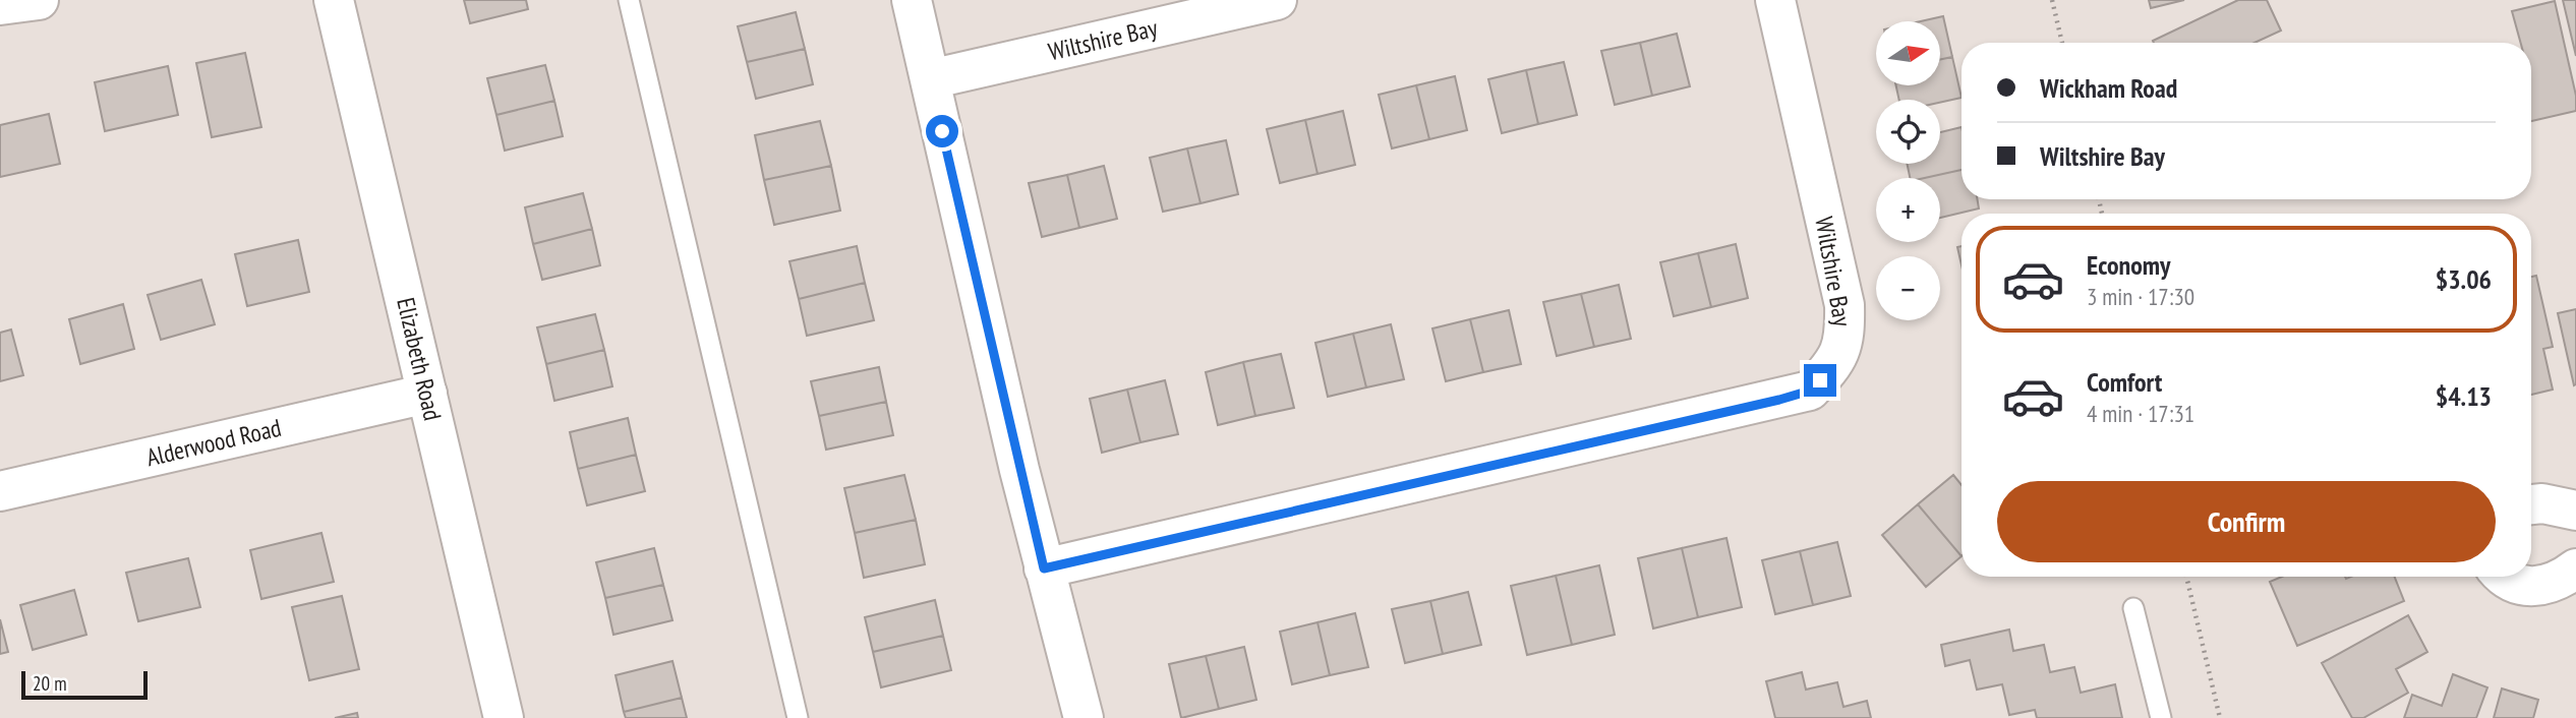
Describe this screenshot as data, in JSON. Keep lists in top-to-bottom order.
{
  "streets": {
    "street": ["Wiltshire Bay", "Elizabeth Road", "Alderwood Road"]
  },
  "crossings": [
    ["Elizabeth Road", "Alderwood Road"]
  ],
  "scale_bar": "20 m",
  "north": "right",
  "page": {
    "map_buttons": ["+", "−"],
    "banner": ["Wickham Road", "Wiltshire Bay"],
    "list": [
      {
        "name": "Economy",
        "note": "3 min · 17:30",
        "value": "$3.06"
      },
      {
        "name": "Comfort",
        "note": "4 min · 17:31",
        "value": "$4.13"
      }
    ],
    "buttons": "Confirm",
    "scale": "20 m"
  }
}
